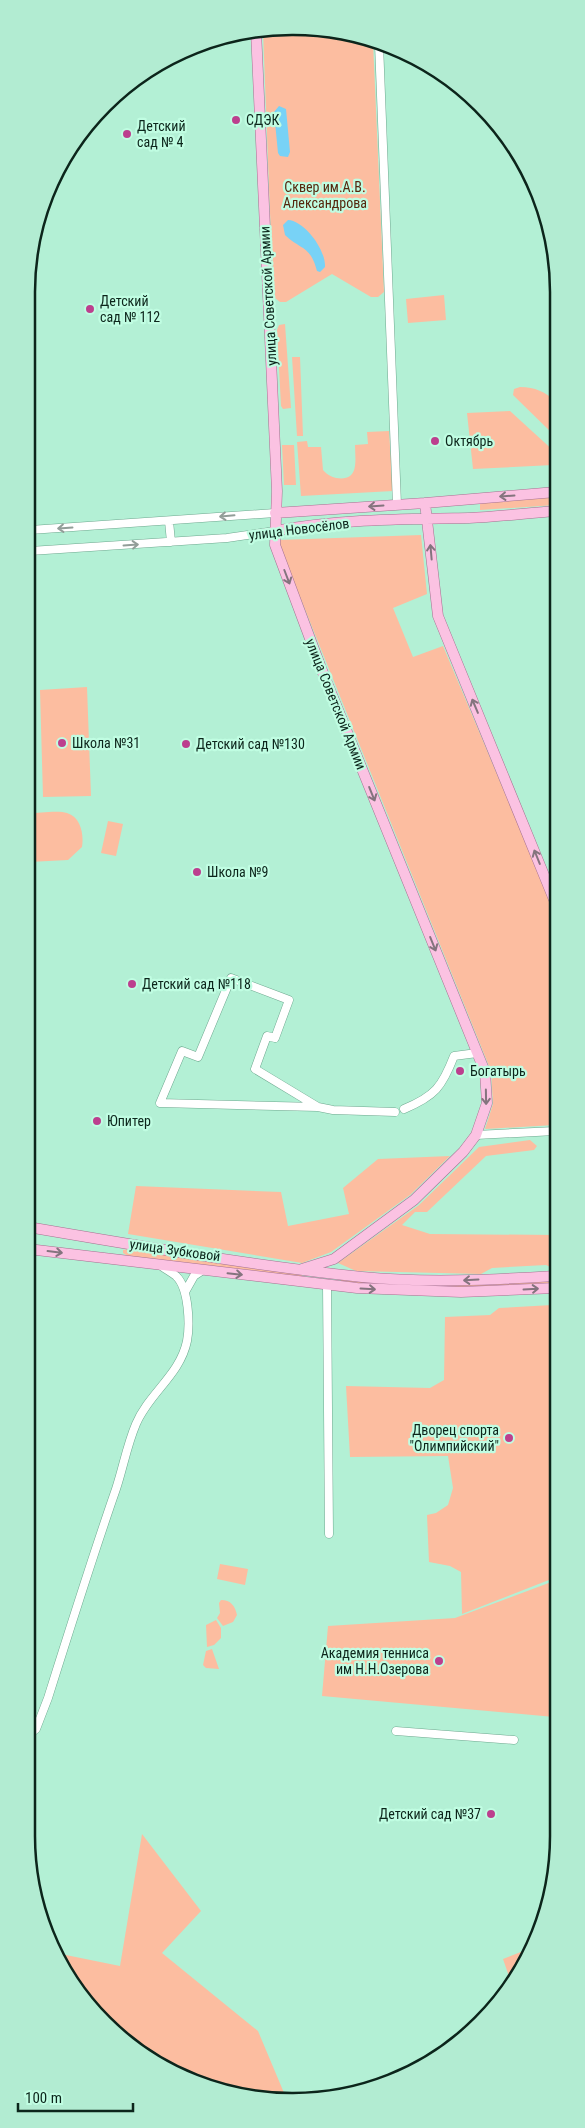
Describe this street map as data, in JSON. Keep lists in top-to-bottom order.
{
  "streets": {
    "main road": ["улица Советской Армии", "улица Новосёлов", "улица Зубковой"]
  },
  "crossings": [
    ["улица Советской Армии", "улица Новосёлов"],
    ["улица Советской Армии", "улица Зубковой"]
  ],
  "one_way": ["улица Советской Армии"],
  "parks": ["Сквер им.А.В. Александрова"],
  "places": [
    "СДЭК",
    "Детский сад № 4",
    "Детский сад № 112",
    "Октябрь",
    "Школа №31",
    "Детский сад №130",
    "Школа №9",
    "Детский сад №118",
    "Богатырь",
    "Юпитер",
    "Дворец спорта \"Олимпийский\"",
    "Академия тенниса им Н.Н.Озерова",
    "Детский сад №37"
  ],
  "scale_bar": "100 m"
}
